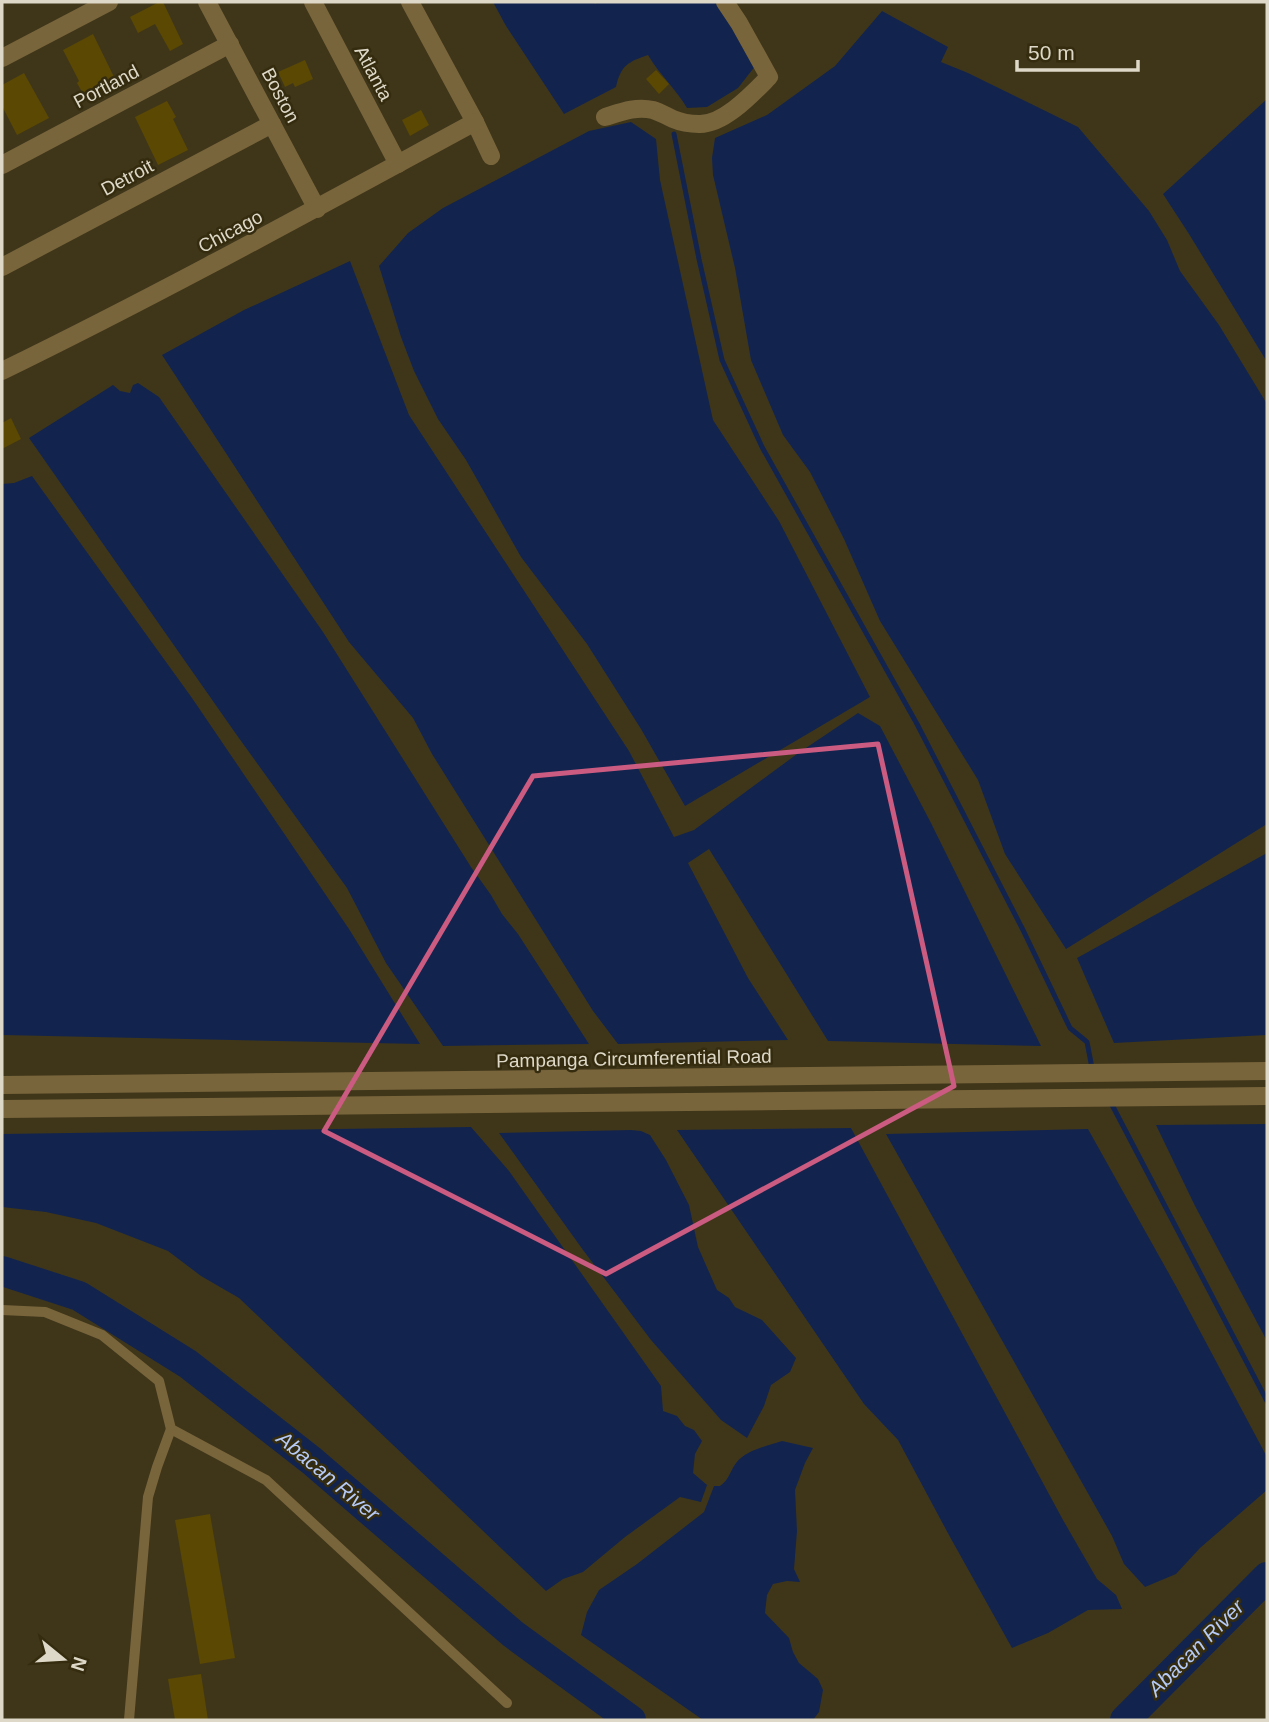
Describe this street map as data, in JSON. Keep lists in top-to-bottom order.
{
  "streets": {
    "street": [
      "Atlanta",
      "Portland",
      "Boston",
      "Detroit",
      "Chicago",
      "Pampanga Circumferential Road"
    ]
  },
  "crossings": [
    ["Atlanta", "Chicago"],
    ["Portland", "Boston"],
    ["Boston", "Detroit"],
    ["Boston", "Chicago"]
  ],
  "water": ["Abacan River"],
  "scale_bar": "50 m",
  "north": "right"
}
